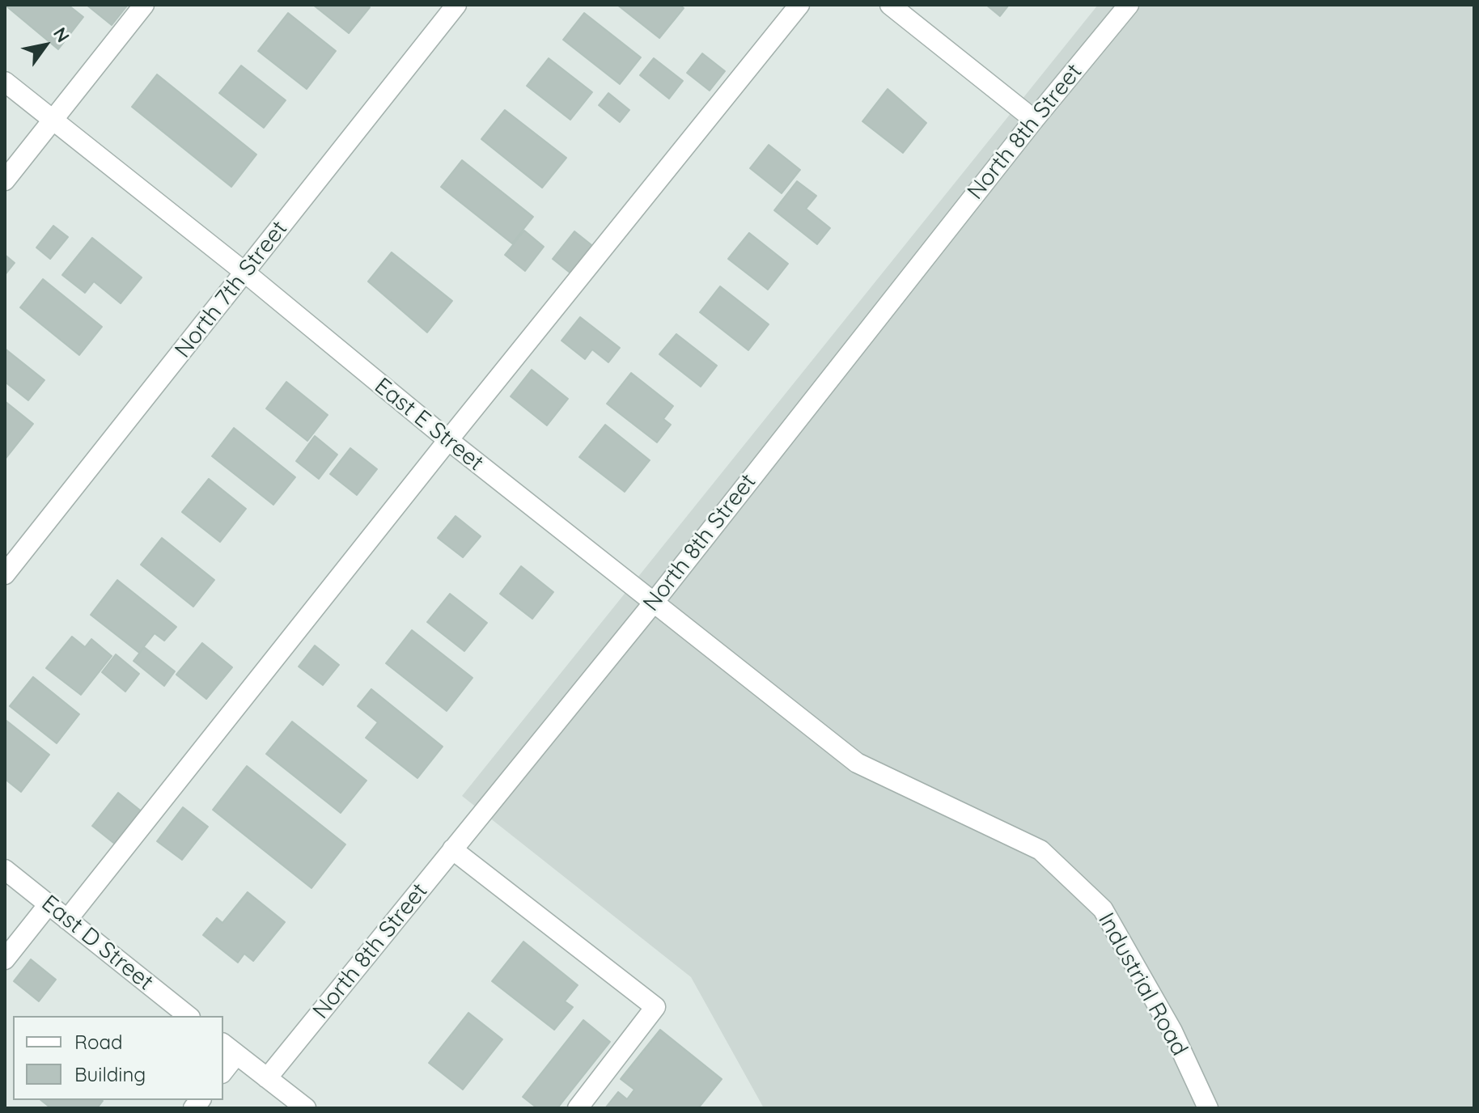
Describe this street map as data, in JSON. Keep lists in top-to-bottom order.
{
  "streets": {
    "street": [
      "North 8th Street",
      "North 7th Street",
      "East E Street",
      "East D Street",
      "Industrial Road"
    ]
  },
  "crossings": [
    ["North 8th Street", "East E Street"],
    ["North 7th Street", "East E Street"],
    ["East E Street", "Industrial Road"]
  ],
  "legend": ["Road", "Building"],
  "north": "top right"
}
